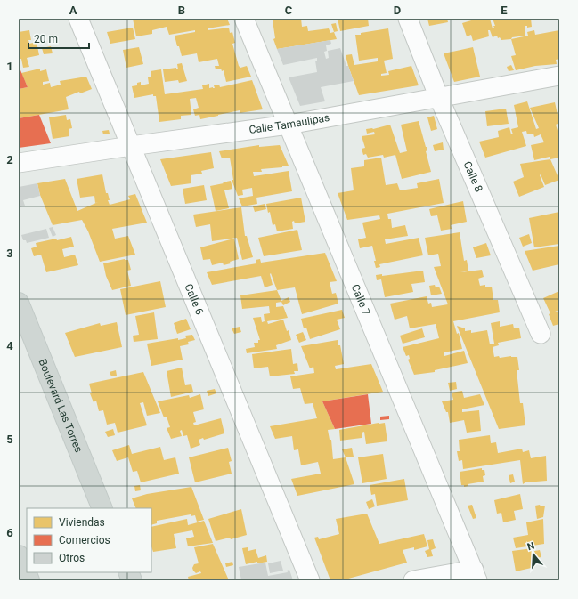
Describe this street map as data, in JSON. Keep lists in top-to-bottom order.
{
  "streets": {
    "main road": ["Boulevard Las Torres"],
    "street": [
      "Calle Tamaulipas",
      "Calle 8",
      "Calle 6",
      "Calle 7"
    ]
  },
  "crossings": [
    ["Calle Tamaulipas", "Calle 8"],
    ["Calle Tamaulipas", "Calle 6"],
    ["Calle Tamaulipas", "Calle 7"]
  ],
  "legend": ["Viviendas", "Comercios", "Otros"],
  "scale_bar": "20 m",
  "north": "top",
  "grid": {
    "columns": [
      "A",
      "B",
      "C",
      "D",
      "E"
    ],
    "rows": [
      "1",
      "2",
      "3",
      "4",
      "5",
      "6"
    ]
  }
}
